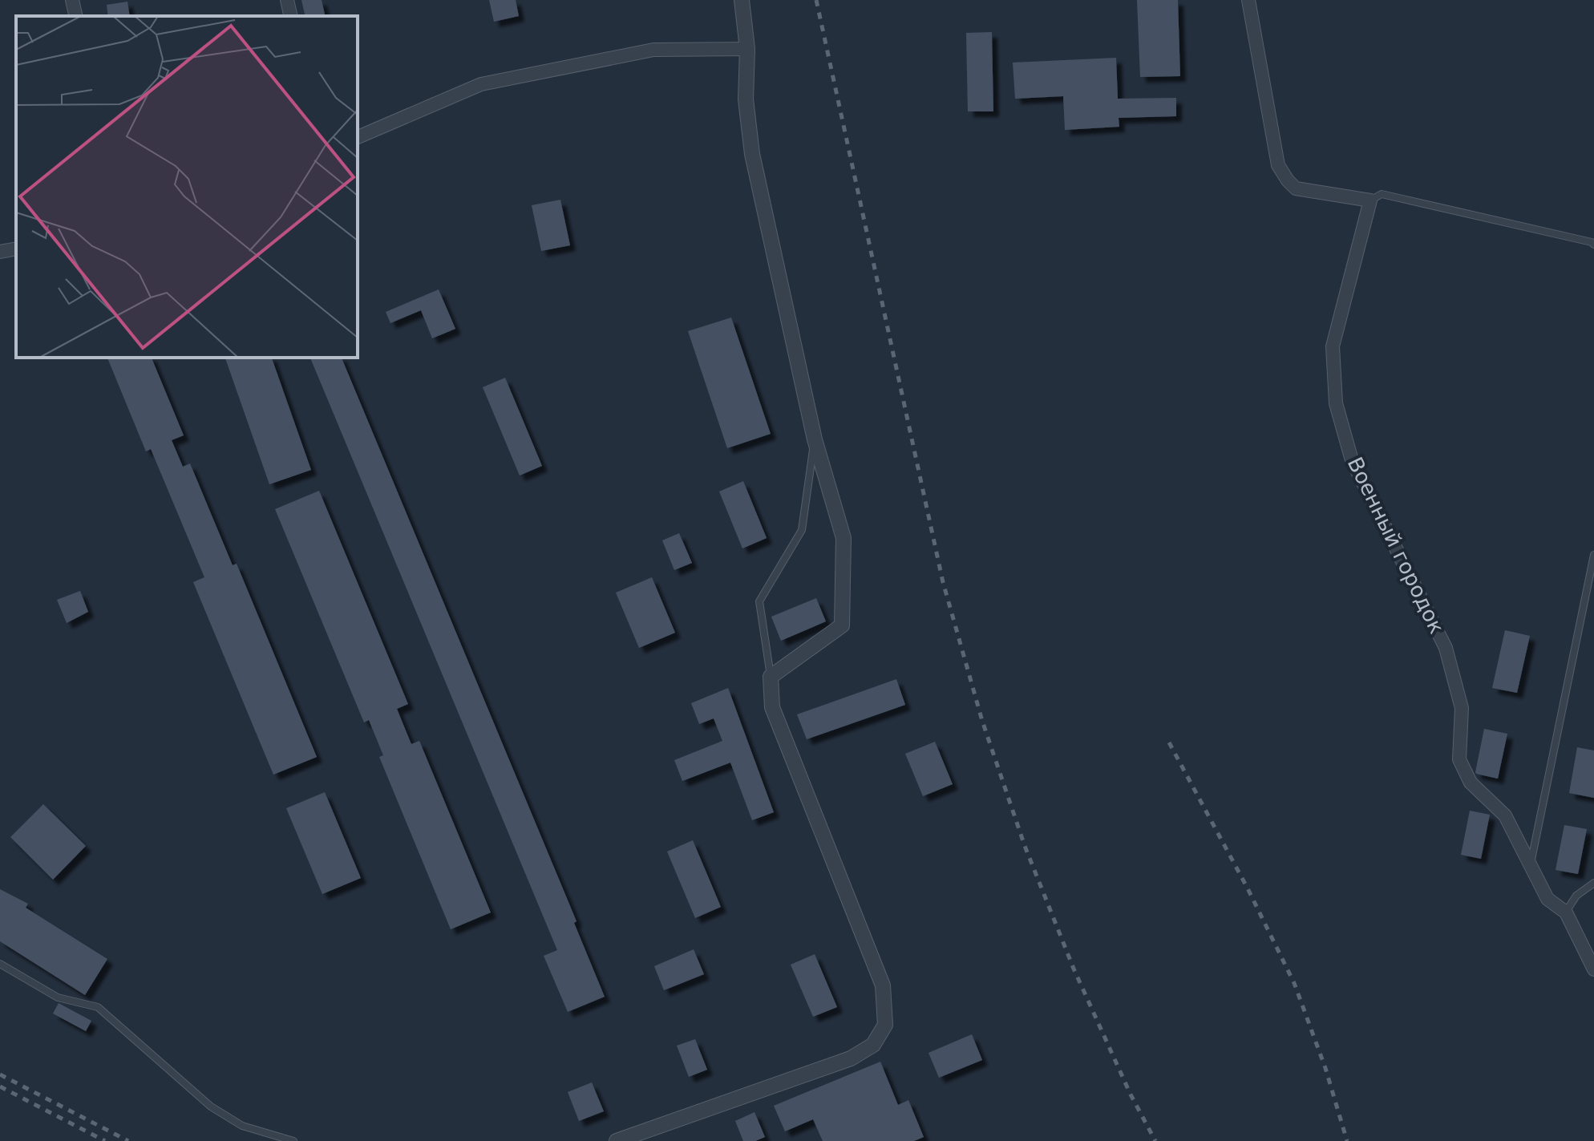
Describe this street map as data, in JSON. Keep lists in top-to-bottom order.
{
  "streets": {
    "street": ["Военный городок"]
  }
}
